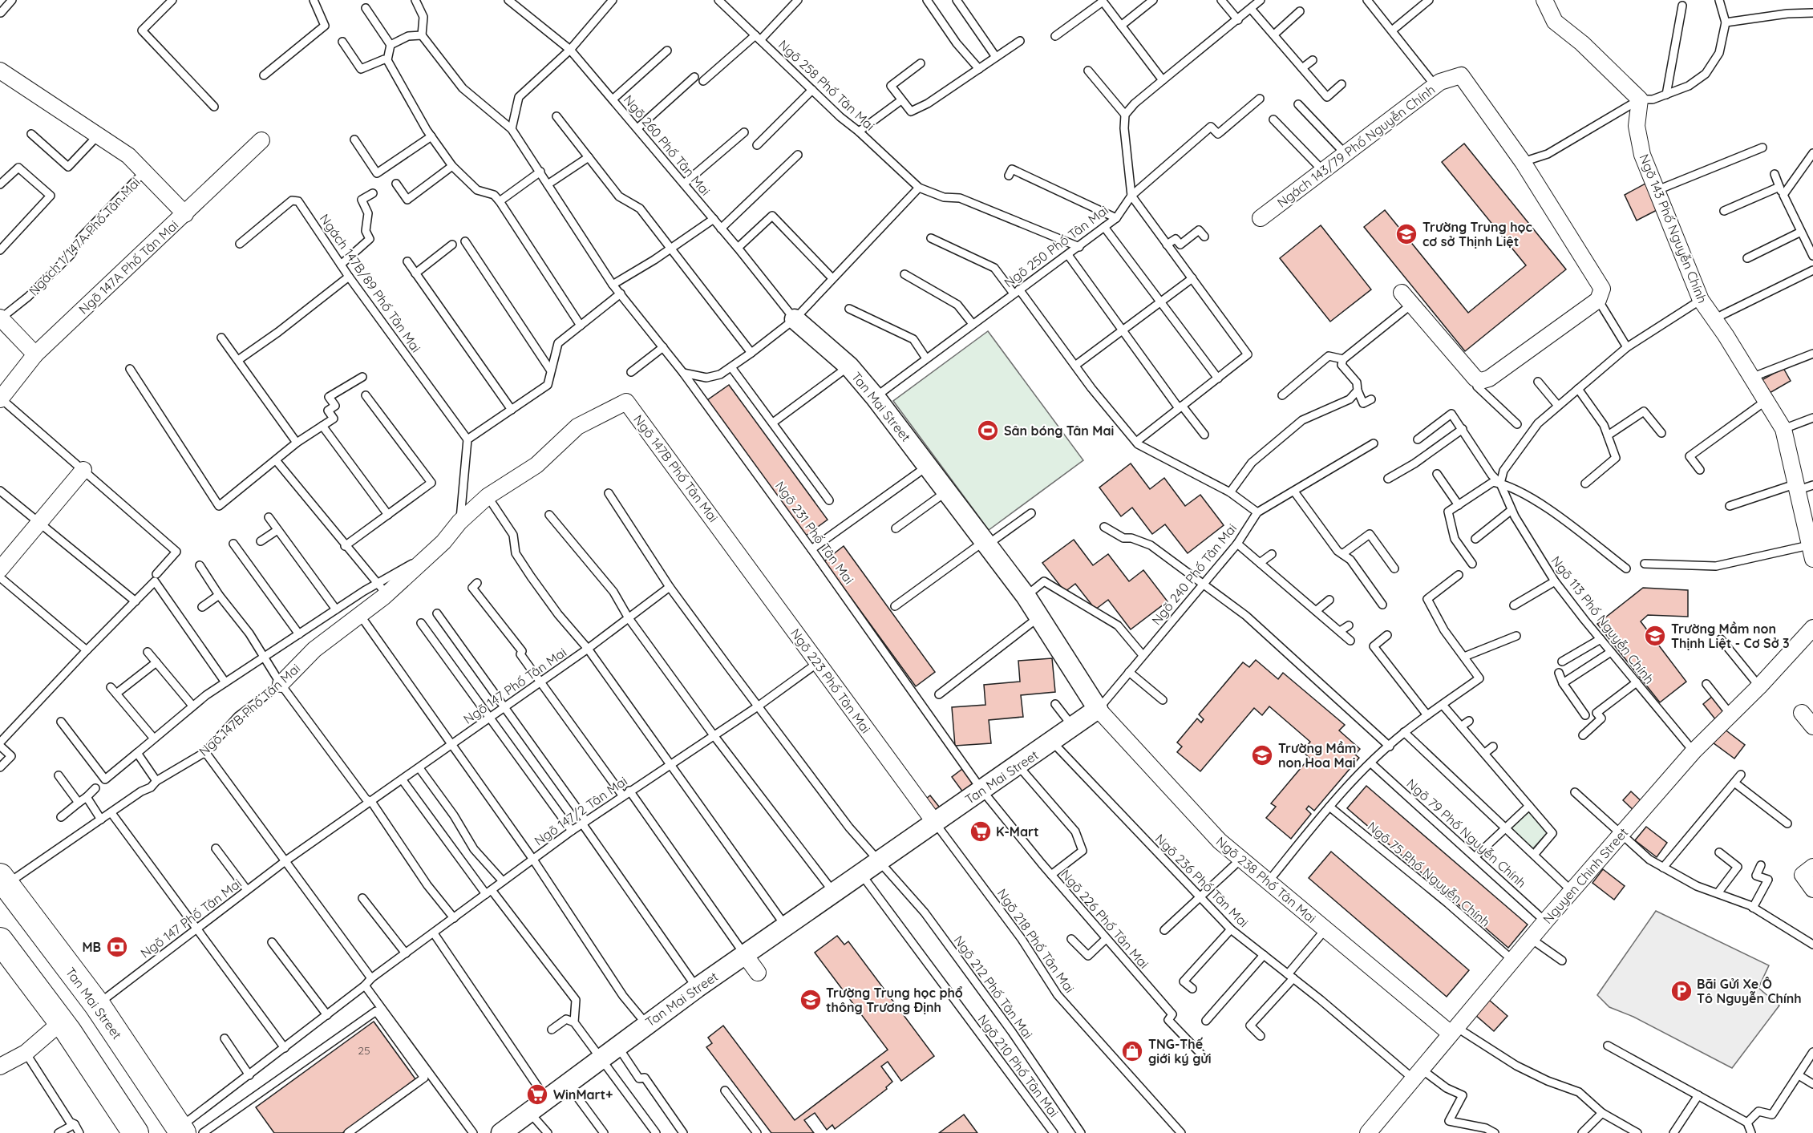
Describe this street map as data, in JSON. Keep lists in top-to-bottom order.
{
  "streets": {
    "main road": ["Tan Mai Street"],
    "street": [
      "Ngách 143/79 Phố Nguyễn Chính",
      "Ngõ 143 Phố Nguyễn Chính",
      "Ngách 1/147A Phố Tân Mai",
      "Ngõ 147A Phố Tân Mai",
      "Ngõ 147B Phố Tân Mai",
      "Ngõ 223 Phố Tân Mai",
      "Nguyen Chinh Street",
      "Ngõ 238 Phố Tân Mai"
    ],
    "lane": [
      "Ngõ 258 Phố Tân Mai",
      "Ngõ 260 Phố Tân Mai",
      "Ngõ 250 Phố Tân Mai",
      "Ngách 147B/89 Phố Tân Mai",
      "Ngõ 231 Phố Tân Mai",
      "Ngõ 240 Phố Tân Mai",
      "Ngõ 113 Phố Nguyễn Chính",
      "Ngõ 147 Phố Tân Mai",
      "Ngõ 147/2 Tân Mai",
      "Ngõ 79 Phố Nguyễn Chính",
      "Ngõ 75 Phố Nguyễn Chính",
      "Ngõ 236 Phố Tân Mai",
      "Ngõ 226 Phố Tân Mai",
      "Ngõ 218 Phố Tân Mai",
      "Ngõ 212 Phố Tân Mai",
      "Ngõ 210 Phố Tân Mai"
    ]
  },
  "crossings": [
    ["Ngõ 258 Phố Tân Mai", "Ngõ 250 Phố Tân Mai"],
    ["Ngõ 260 Phố Tân Mai", "Tan Mai Street"],
    ["Ngách 1/147A Phố Tân Mai", "Ngõ 147A Phố Tân Mai"],
    ["Ngõ 250 Phố Tân Mai", "Tan Mai Street"],
    ["Tan Mai Street", "Ngõ 147B Phố Tân Mai"],
    ["Tan Mai Street", "Ngõ 231 Phố Tân Mai"],
    ["Tan Mai Street", "Ngõ 240 Phố Tân Mai"],
    ["Tan Mai Street", "Ngõ 223 Phố Tân Mai"],
    ["Tan Mai Street", "Ngõ 147 Phố Tân Mai"],
    ["Tan Mai Street", "Ngõ 147/2 Tân Mai"],
    ["Tan Mai Street", "Ngõ 238 Phố Tân Mai"],
    ["Tan Mai Street", "Ngõ 236 Phố Tân Mai"],
    ["Tan Mai Street", "Ngõ 226 Phố Tân Mai"],
    ["Tan Mai Street", "Ngõ 218 Phố Tân Mai"],
    ["Tan Mai Street", "Ngõ 212 Phố Tân Mai"],
    ["Tan Mai Street", "Ngõ 210 Phố Tân Mai"],
    ["Ngõ 147B Phố Tân Mai", "Ngõ 223 Phố Tân Mai"],
    ["Ngõ 231 Phố Tân Mai", "Ngõ 226 Phố Tân Mai"],
    ["Ngõ 240 Phố Tân Mai", "Ngõ 238 Phố Tân Mai"],
    ["Ngõ 113 Phố Nguyễn Chính", "Nguyen Chinh Street"],
    ["Ngõ 223 Phố Tân Mai", "Ngõ 147/2 Tân Mai"],
    ["Ngõ 223 Phố Tân Mai", "Ngõ 218 Phố Tân Mai"],
    ["Ngõ 147 Phố Tân Mai", "Ngõ 212 Phố Tân Mai"],
    ["Ngõ 147/2 Tân Mai", "Ngõ 212 Phố Tân Mai"],
    ["Ngõ 79 Phố Nguyễn Chính", "Nguyen Chinh Street"],
    ["Ngõ 75 Phố Nguyễn Chính", "Nguyen Chinh Street"],
    ["Nguyen Chinh Street", "Ngõ 238 Phố Tân Mai"],
    ["Nguyen Chinh Street", "Ngõ 236 Phố Tân Mai"]
  ],
  "places": {
    "school or university": [
      "Trường Trung học cơ sở Thịnh Liệt",
      "Trường Mầm non Thịnh Liệt - Cơ Sở 3",
      "Trường Mầm non Hoa Mai",
      "Trường Trung học phổ thông Trương Định"
    ],
    "sports": ["Sân bóng Tân Mai"],
    "supermarket": ["K-Mart", "WinMart+"],
    "bank": ["MB"],
    "parking": ["Bãi Gửi Xe Ô Tô Nguyễn Chính"],
    "shop": ["TNG-Thế giới ký gửi"]
  },
  "house_numbers": ["25"]
}
